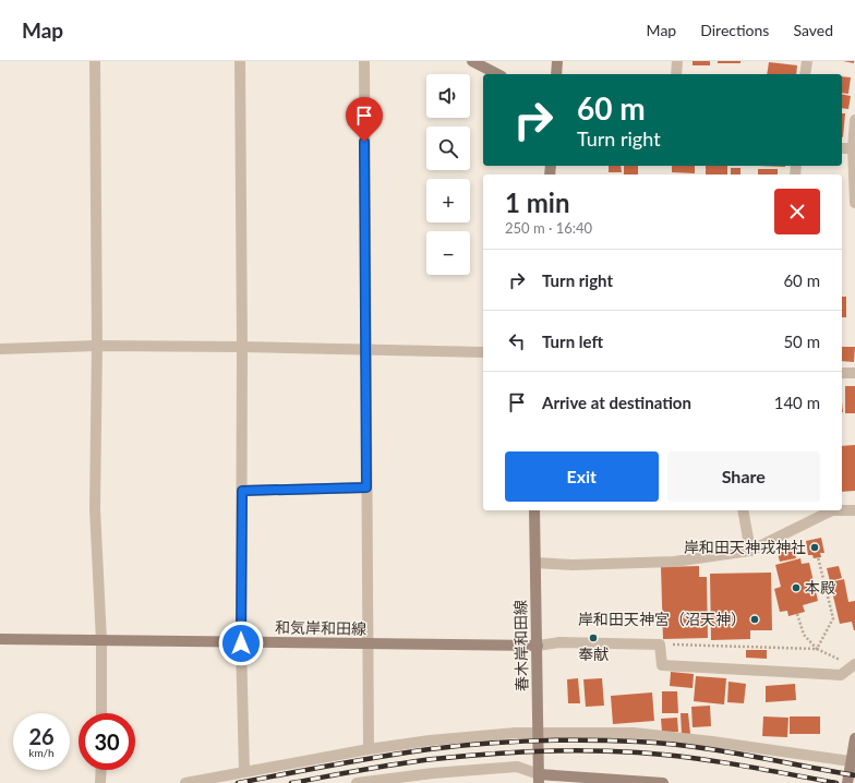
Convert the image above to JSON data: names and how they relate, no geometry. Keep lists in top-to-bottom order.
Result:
{
  "streets": {
    "main road": ["和気岸和田線", "春木岸和田線"]
  },
  "crossings": [
    ["和気岸和田線", "春木岸和田線"]
  ],
  "places": [
    "岸和田天神戎神社",
    "本殿",
    "岸和田天神宮（沼天神）",
    "奉献"
  ],
  "page": {
    "header": "Map",
    "nav": ["Map", "Directions", "Saved"],
    "map_buttons": ["+", "−"],
    "turn": ["60 m", "Turn right"],
    "heading": ["1 min", "250 m · 16:40"],
    "list": [
      {
        "name": "Turn right",
        "value": "60 m"
      },
      {
        "name": "Turn left",
        "value": "50 m"
      },
      {
        "name": "Arrive at destination",
        "value": "140 m"
      }
    ],
    "buttons": ["Exit", "Share"],
    "speed": "26 km/h",
    "limit": "30"
  }
}
